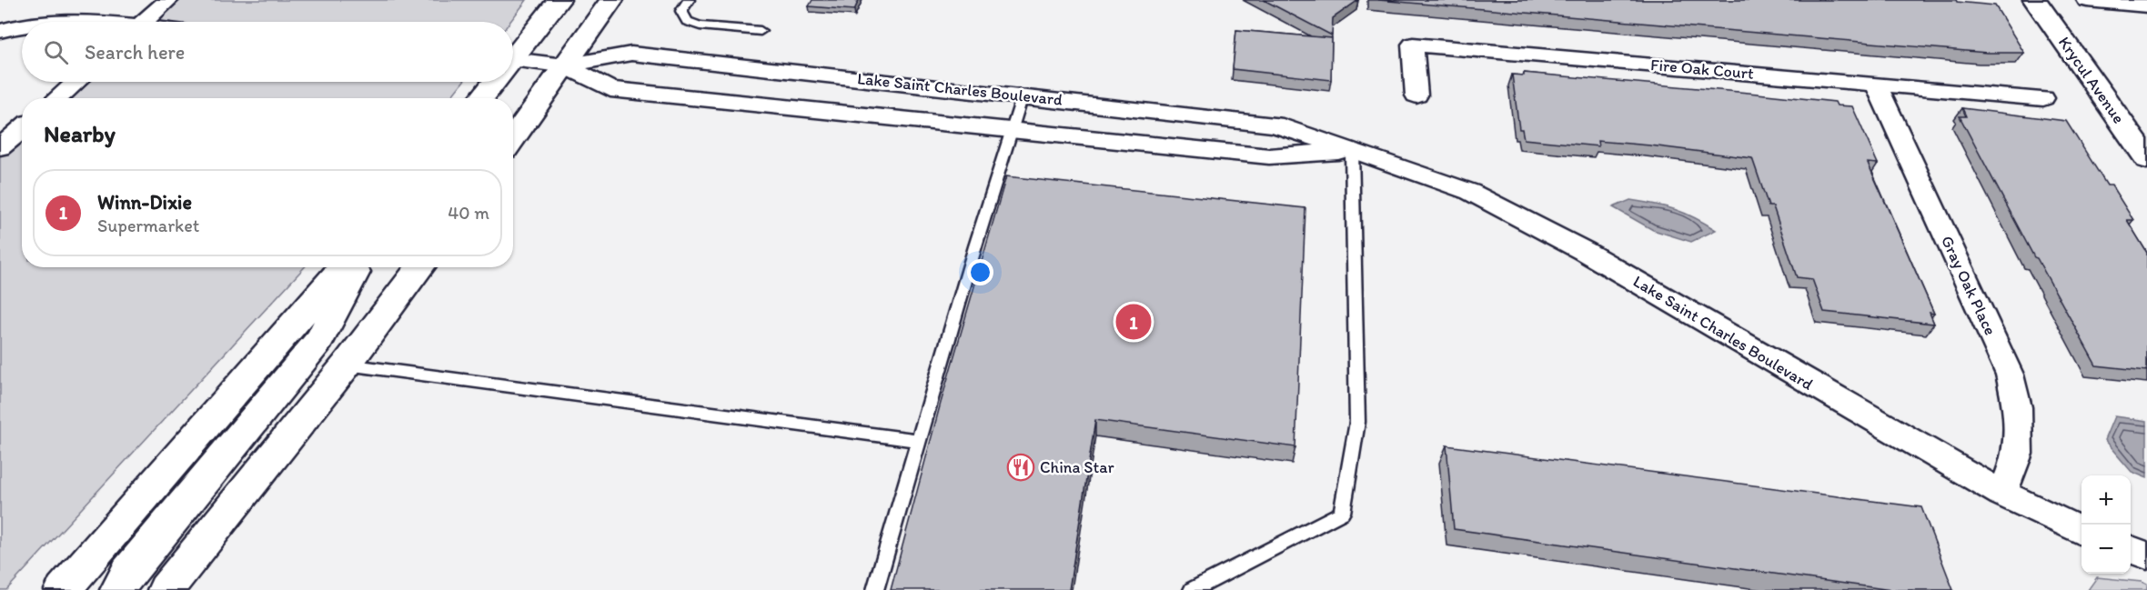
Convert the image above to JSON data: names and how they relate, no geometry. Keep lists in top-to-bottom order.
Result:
{
  "streets": {
    "main road": ["Krycul Avenue"],
    "street": ["Fire Oak Court", "Lake Saint Charles Boulevard", "Gray Oak Place"]
  },
  "crossings": [
    ["Fire Oak Court", "Gray Oak Place"],
    ["Lake Saint Charles Boulevard", "Gray Oak Place"]
  ],
  "places": {
    "restaurant": ["China Star"]
  },
  "page": {
    "search": "Search here",
    "heading": "Nearby",
    "list": [
      {
        "mark": "1",
        "name": "Winn-Dixie",
        "note": "Supermarket",
        "value": "40 m"
      }
    ],
    "pins": "1",
    "map_buttons": ["+", "−"]
  }
}
